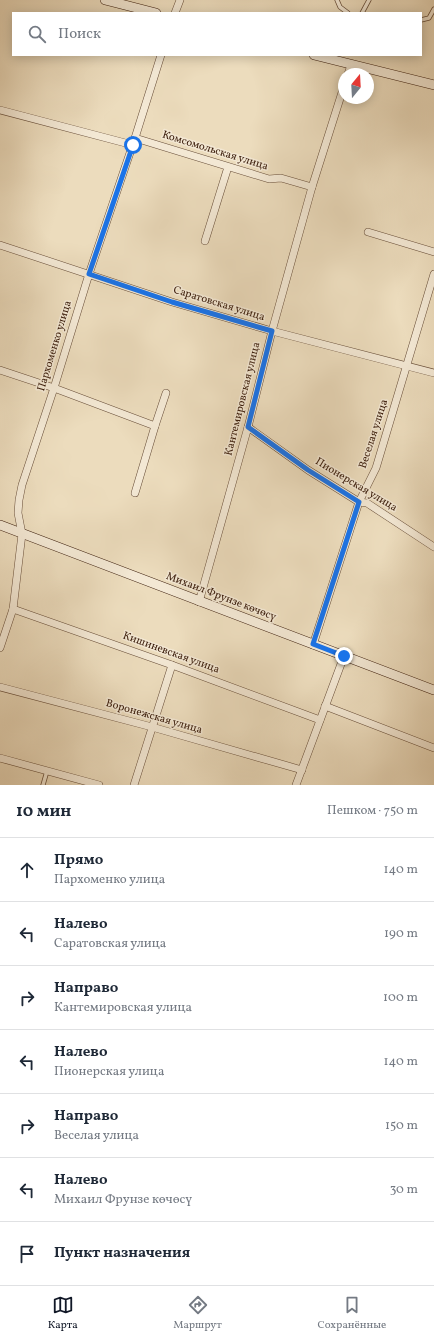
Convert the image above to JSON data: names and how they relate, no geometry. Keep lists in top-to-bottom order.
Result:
{
  "streets": {
    "main road": ["Михаил Фрунзе көчөсү"],
    "street": [
      "Комсомольская улица",
      "Саратовская улица",
      "Пархоменко улица",
      "Кантемировская улица",
      "Веселая улица",
      "Пионерская улица",
      "Кишиневская улица",
      "Воронежская улица"
    ]
  },
  "crossings": [
    ["Комсомольская улица", "Пархоменко улица"],
    ["Комсомольская улица", "Кантемировская улица"],
    ["Саратовская улица", "Пархоменко улица"],
    ["Саратовская улица", "Кантемировская улица"],
    ["Саратовская улица", "Веселая улица"],
    ["Пархоменко улица", "Михаил Фрунзе көчөсү"],
    ["Пархоменко улица", "Кишиневская улица"],
    ["Кантемировская улица", "Пионерская улица"],
    ["Кантемировская улица", "Михаил Фрунзе көчөсү"],
    ["Веселая улица", "Пионерская улица"],
    ["Веселая улица", "Михаил Фрунзе көчөсү"]
  ],
  "north": "top",
  "page": {
    "search": "Поиск",
    "heading": ["10 мин", "Пешком · 750 m"],
    "list": [
      ["Прямо", "Пархоменко улица", "140 m"],
      ["Налево", "Саратовская улица", "190 m"],
      ["Направо", "Кантемировская улица", "100 m"],
      ["Налево", "Пионерская улица", "140 m"],
      ["Направо", "Веселая улица", "150 m"],
      ["Налево", "Михаил Фрунзе көчөсү", "30 m"],
      "Пункт назначения"
    ],
    "nav": ["Карта", "Маршрут", "Сохранённые"]
  }
}
